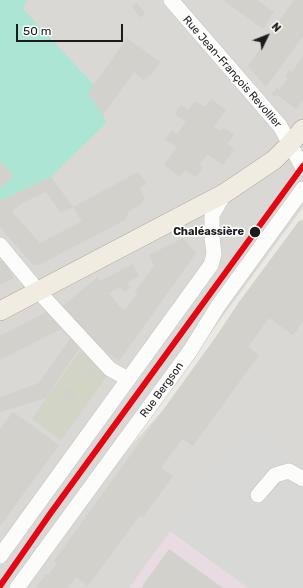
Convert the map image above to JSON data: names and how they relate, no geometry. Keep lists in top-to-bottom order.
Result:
{
  "streets": {
    "street": ["Rue Jean-François Revollier", "Rue Bergson"]
  },
  "places": ["Chaléassière"],
  "scale_bar": "50 m",
  "north": "top right"
}
